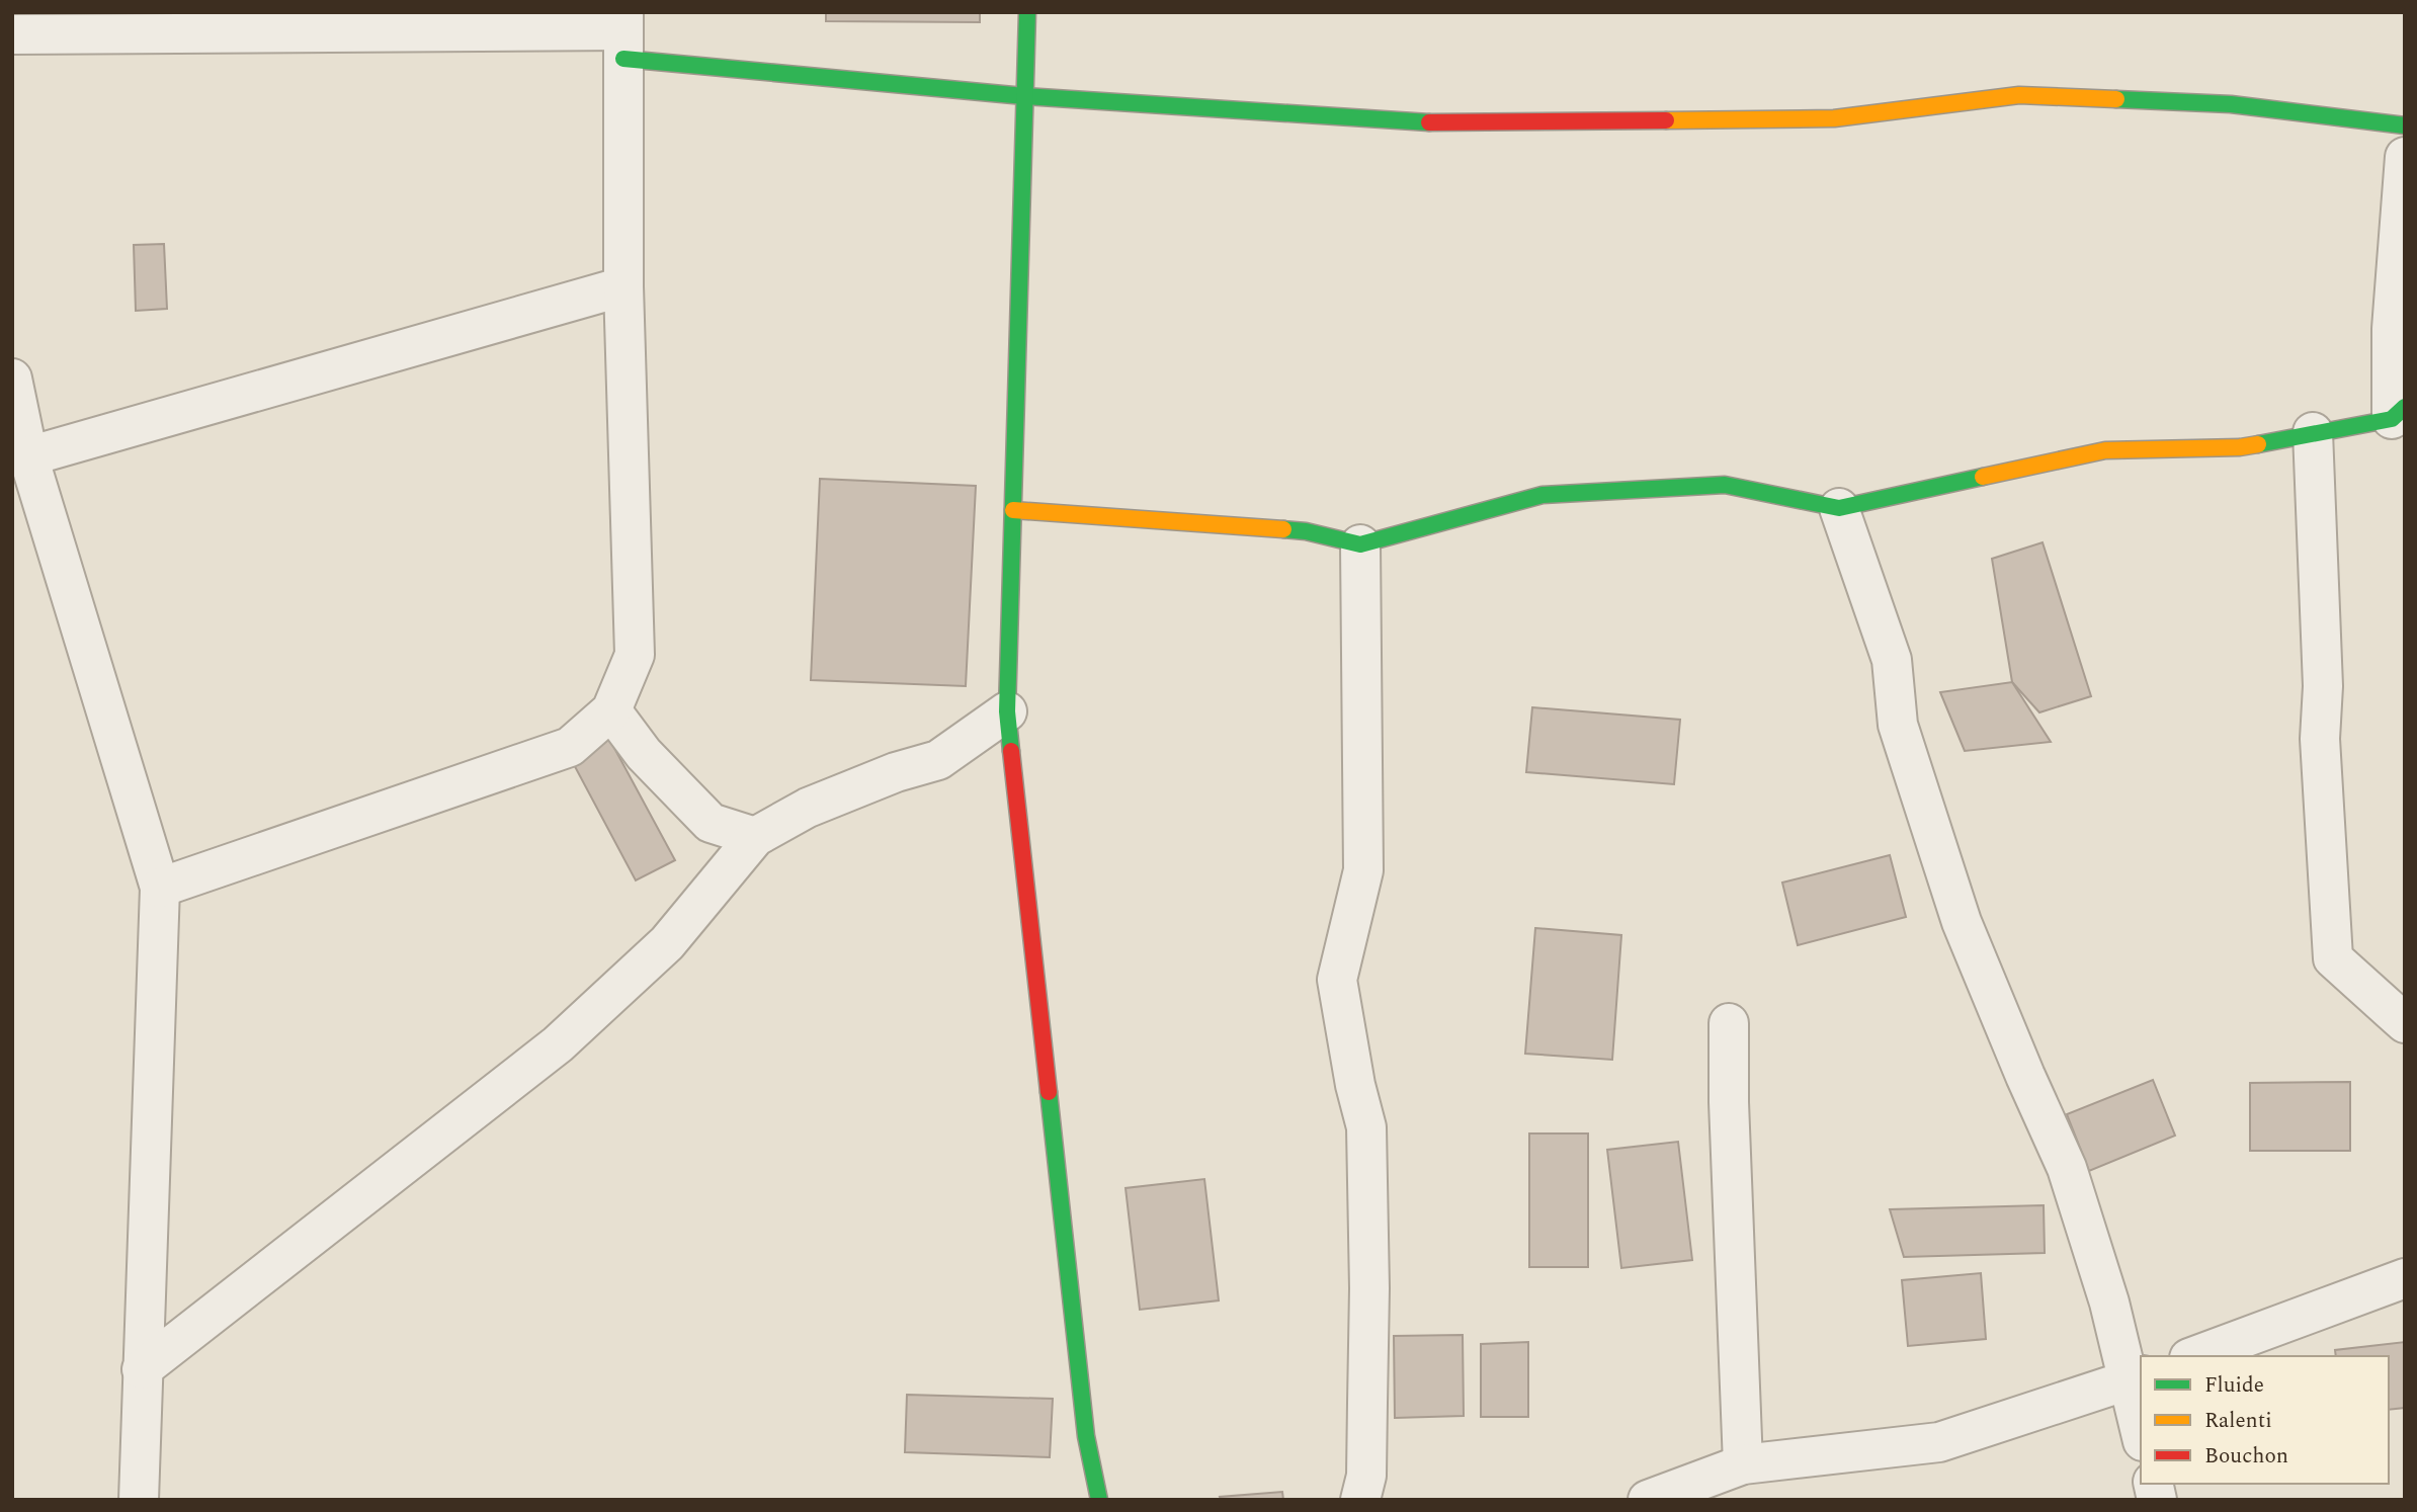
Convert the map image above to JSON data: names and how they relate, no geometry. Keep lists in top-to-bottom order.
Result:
{
  "legend": ["Fluide", "Ralenti", "Bouchon"]
}
